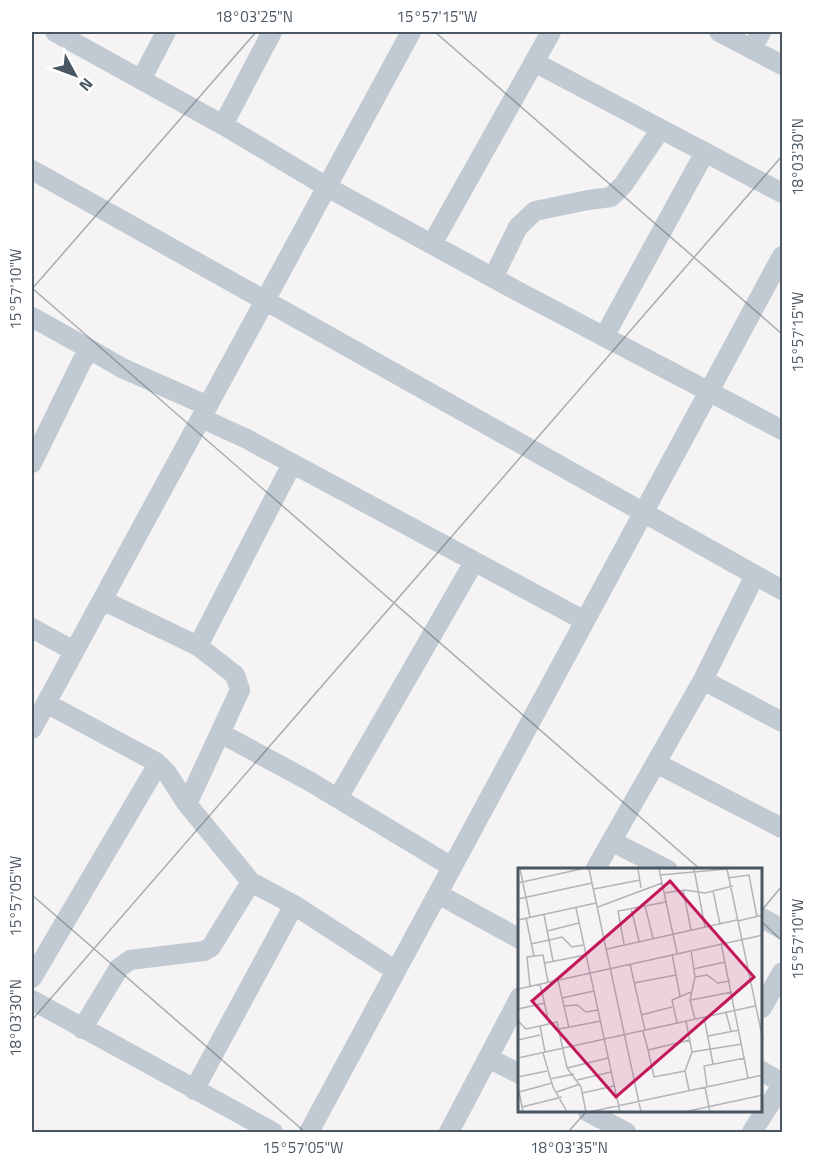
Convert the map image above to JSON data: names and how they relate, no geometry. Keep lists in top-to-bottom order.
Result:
{
  "north": "bottom right",
  "coordinates": [
    "18°03'25\"N",
    "15°57'15\"W",
    "18°03'30\"N",
    "15°57'10\"W",
    "15°57'05\"W",
    "18°03'35\"N"
  ]
}
